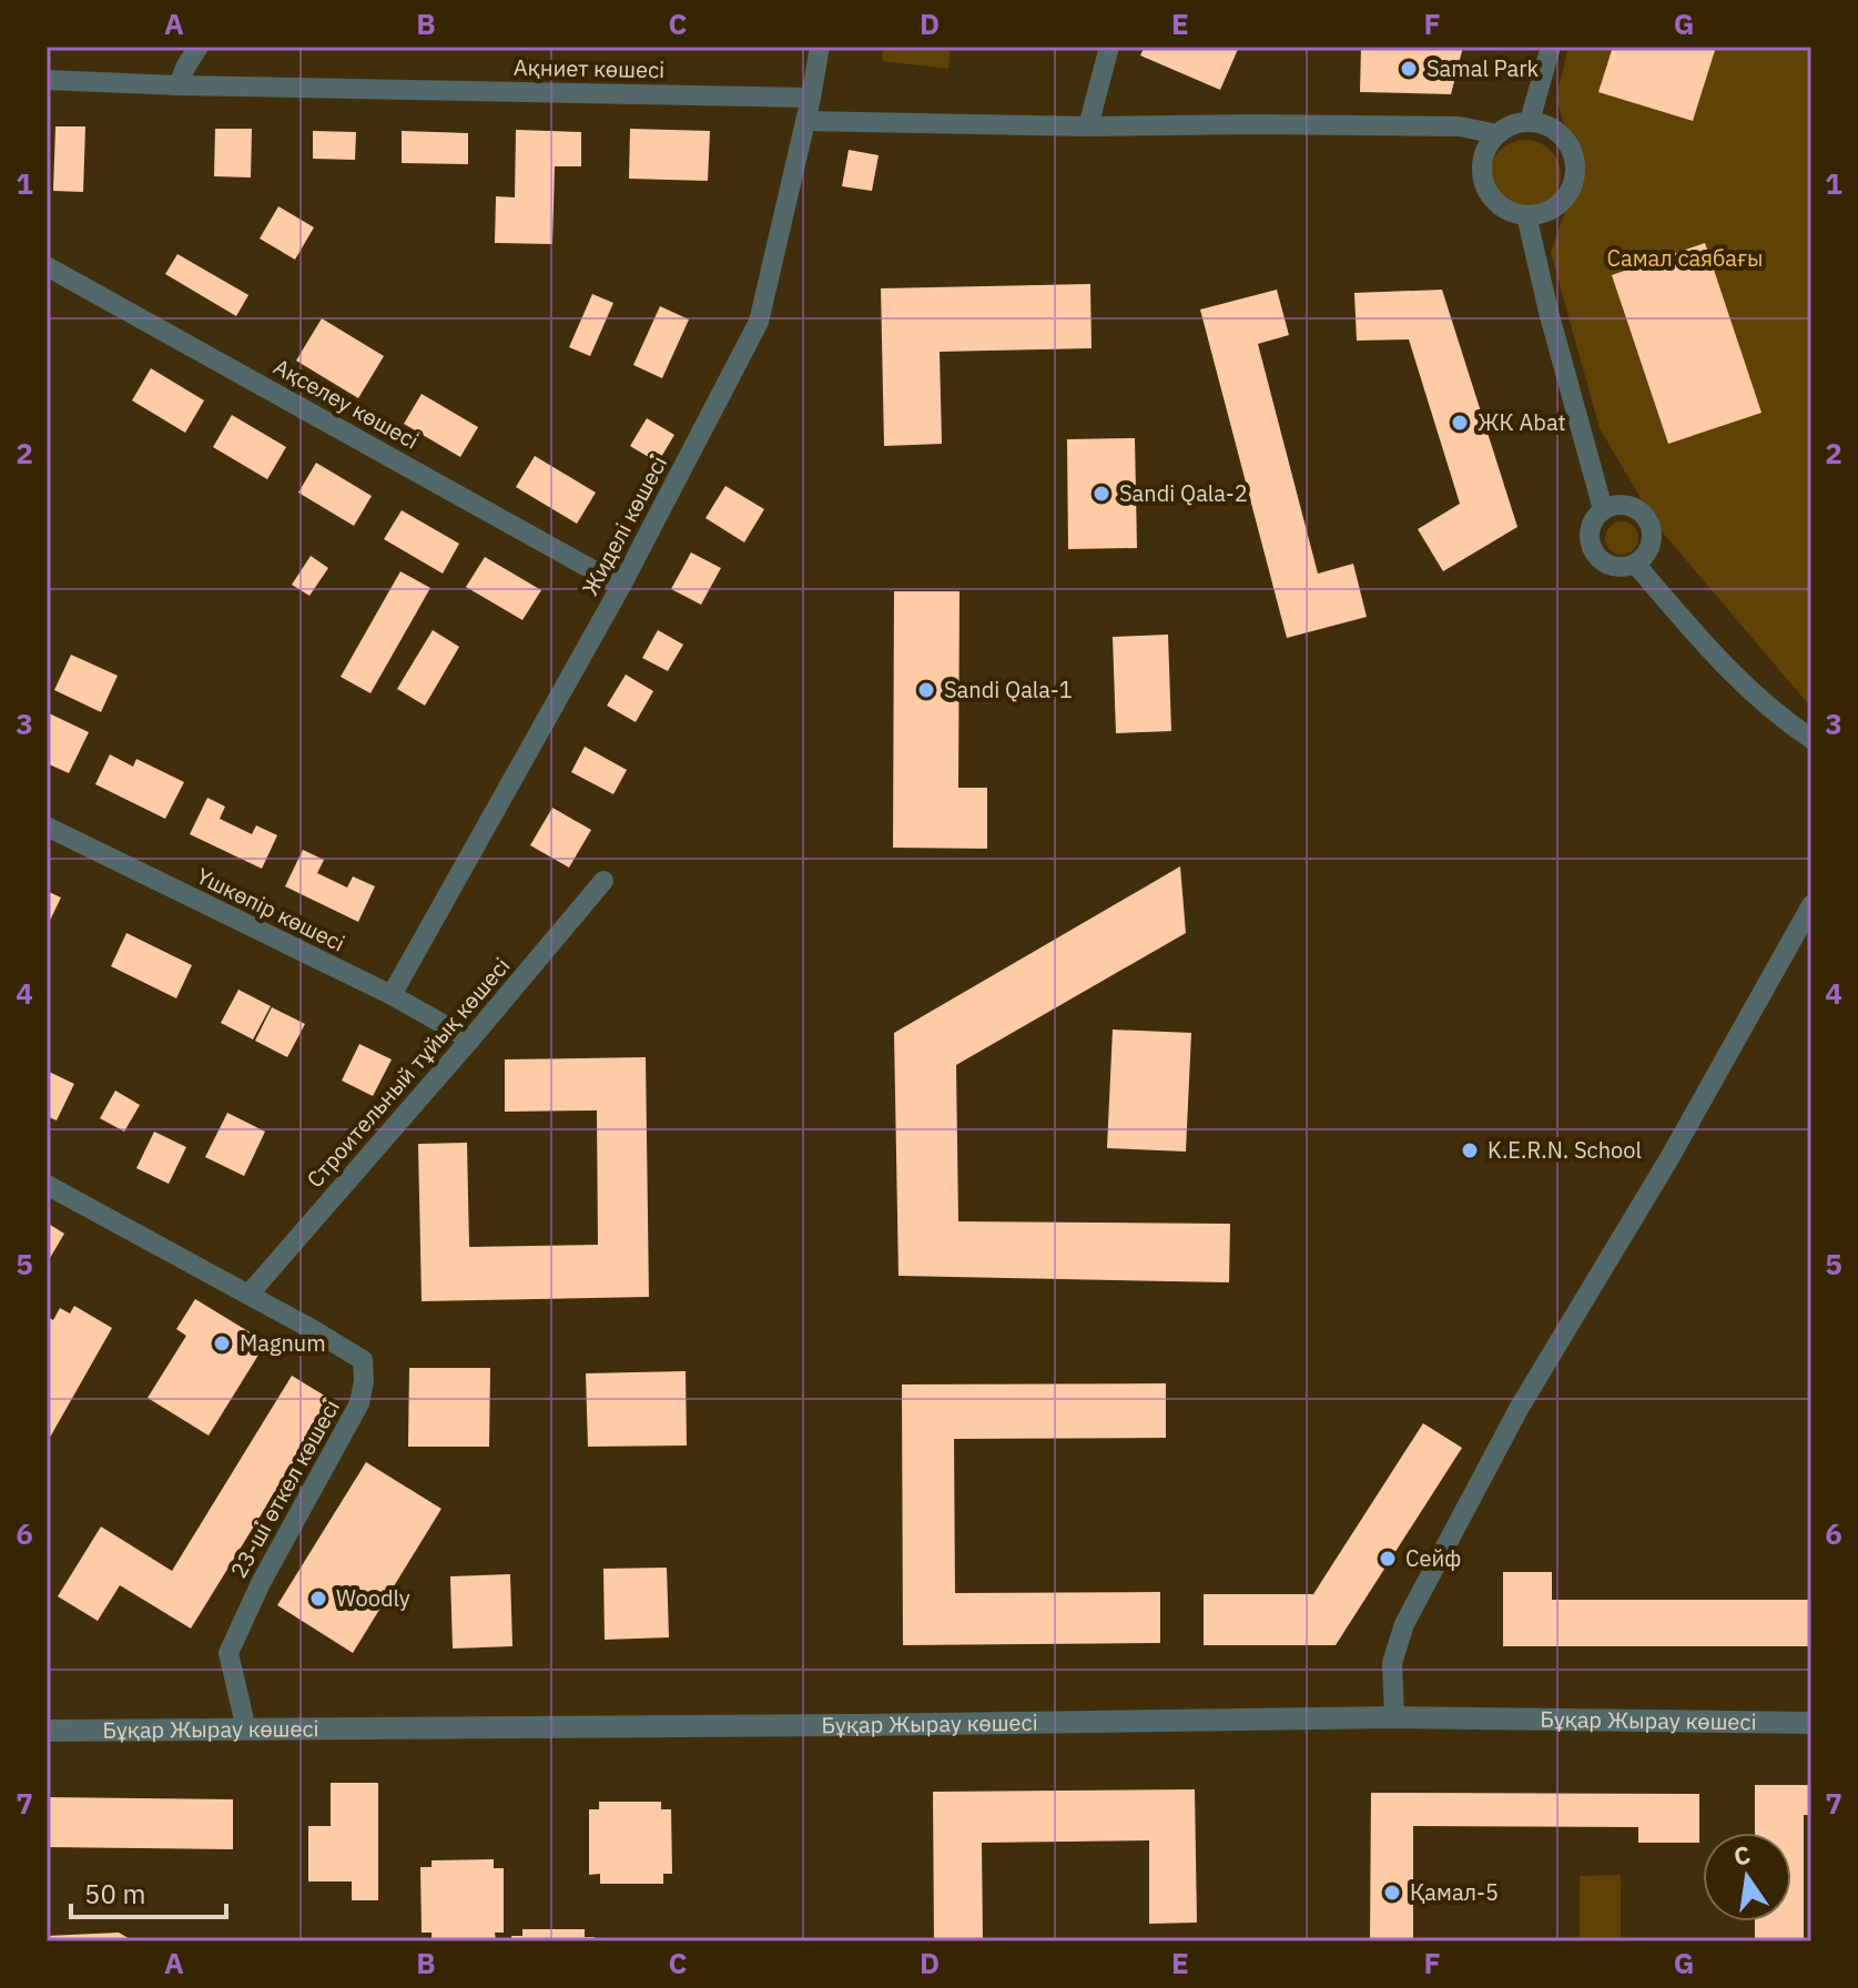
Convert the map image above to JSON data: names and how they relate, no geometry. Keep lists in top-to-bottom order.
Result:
{
  "streets": {
    "street": [
      "Ақниет көшесі",
      "Ақселеу көшесі",
      "Жиделі көшесі",
      "Үшкөпір көшесі",
      "Строительный тұйық көшесі",
      "23-ші өткел көшесі",
      "Бұқар Жырау көшесі"
    ]
  },
  "crossings": [
    ["Ақниет көшесі", "Жиделі көшесі"],
    ["Ақселеу көшесі", "Жиделі көшесі"],
    ["Жиделі көшесі", "Үшкөпір көшесі"],
    ["Үшкөпір көшесі", "Строительный тұйық көшесі"],
    ["Строительный тұйық көшесі", "23-ші өткел көшесі"],
    ["23-ші өткел көшесі", "Бұқар Жырау көшесі"]
  ],
  "parks": ["Самал саябағы"],
  "places": [
    "Samal Park",
    "ЖК Abat",
    "Sandi Qala-2",
    "Sandi Qala-1",
    "K.E.R.N. School",
    "Magnum",
    "Сейф",
    "Woodly",
    "Қамал-5"
  ],
  "scale_bar": "50 m",
  "north": "top",
  "grid": {
    "columns": [
      "A",
      "B",
      "C",
      "D",
      "E",
      "F",
      "G"
    ],
    "rows": [
      "1",
      "2",
      "3",
      "4",
      "5",
      "6",
      "7"
    ]
  }
}
